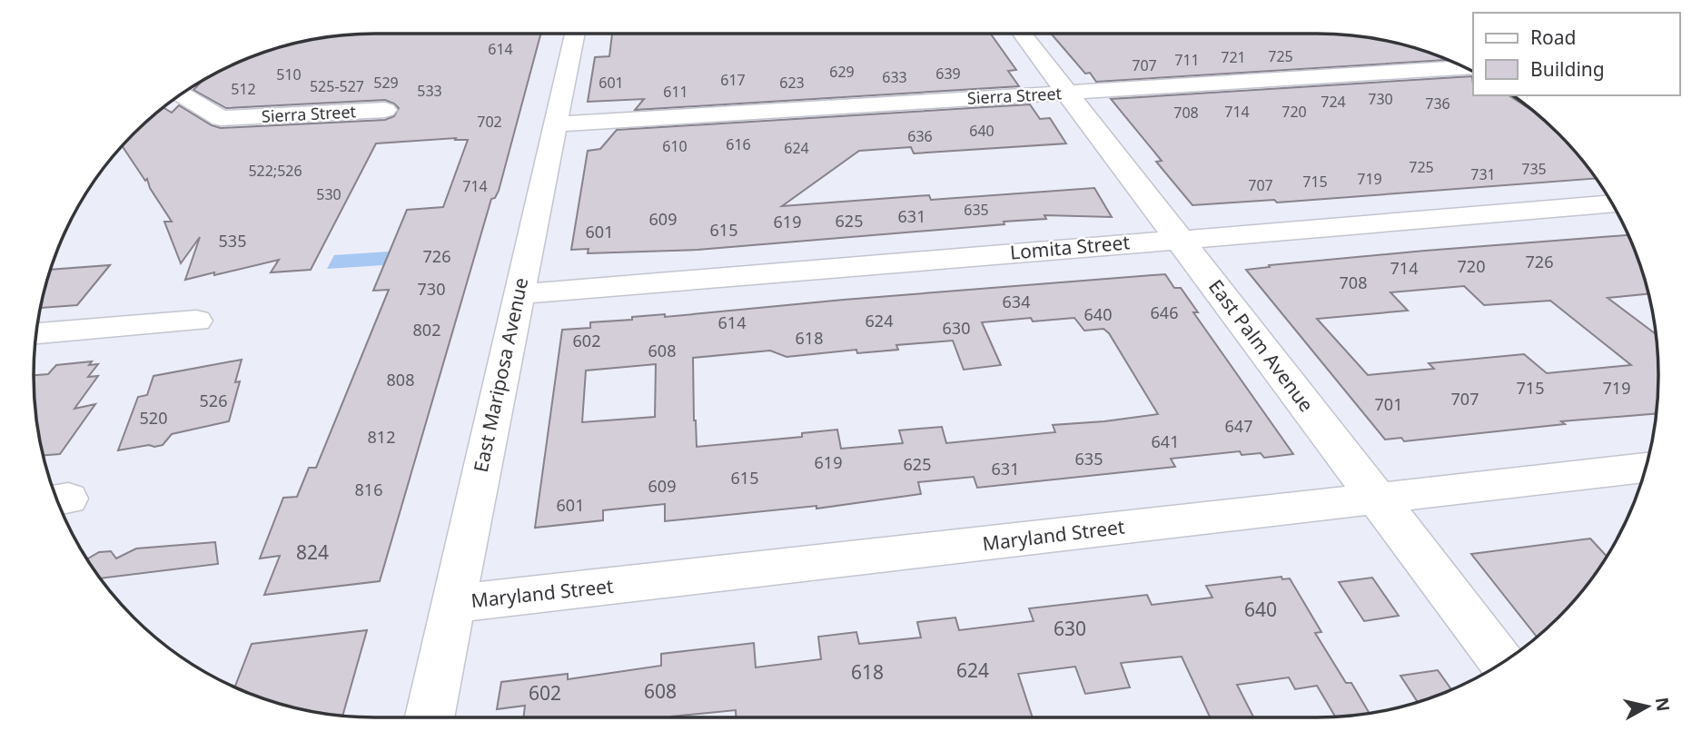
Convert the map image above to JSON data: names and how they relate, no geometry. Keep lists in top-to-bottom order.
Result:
{
  "streets": {
    "street": [
      "Sierra Street",
      "Lomita Street",
      "East Palm Avenue",
      "East Mariposa Avenue",
      "Maryland Street"
    ]
  },
  "crossings": [
    ["Sierra Street", "East Palm Avenue"],
    ["Sierra Street", "East Mariposa Avenue"],
    ["Lomita Street", "East Palm Avenue"],
    ["Lomita Street", "East Mariposa Avenue"],
    ["East Palm Avenue", "Maryland Street"],
    ["East Mariposa Avenue", "Maryland Street"]
  ],
  "house_numbers": [
    "614",
    "725",
    "721",
    "711",
    "707",
    "629",
    "639",
    "510",
    "633",
    "617",
    "529",
    "601",
    "623",
    "525-527",
    "512",
    "533",
    "611",
    "730",
    "724",
    "736",
    "714",
    "720",
    "708",
    "702",
    "640",
    "636",
    "616",
    "610",
    "624",
    "725",
    "735",
    "522;526",
    "731",
    "719",
    "715",
    "707",
    "714",
    "530",
    "635",
    "631",
    "609",
    "625",
    "619",
    "615",
    "601",
    "535",
    "726",
    "726",
    "720",
    "714",
    "708",
    "730",
    "634",
    "646",
    "640",
    "624",
    "614",
    "630",
    "802",
    "618",
    "602",
    "608",
    "808",
    "715",
    "719",
    "707",
    "526",
    "701",
    "520",
    "647",
    "812",
    "641",
    "635",
    "619",
    "625",
    "631",
    "615",
    "609",
    "816",
    "601",
    "824",
    "640",
    "630",
    "624",
    "618",
    "608",
    "602"
  ],
  "legend": ["Road", "Building"],
  "north": "right"
}
